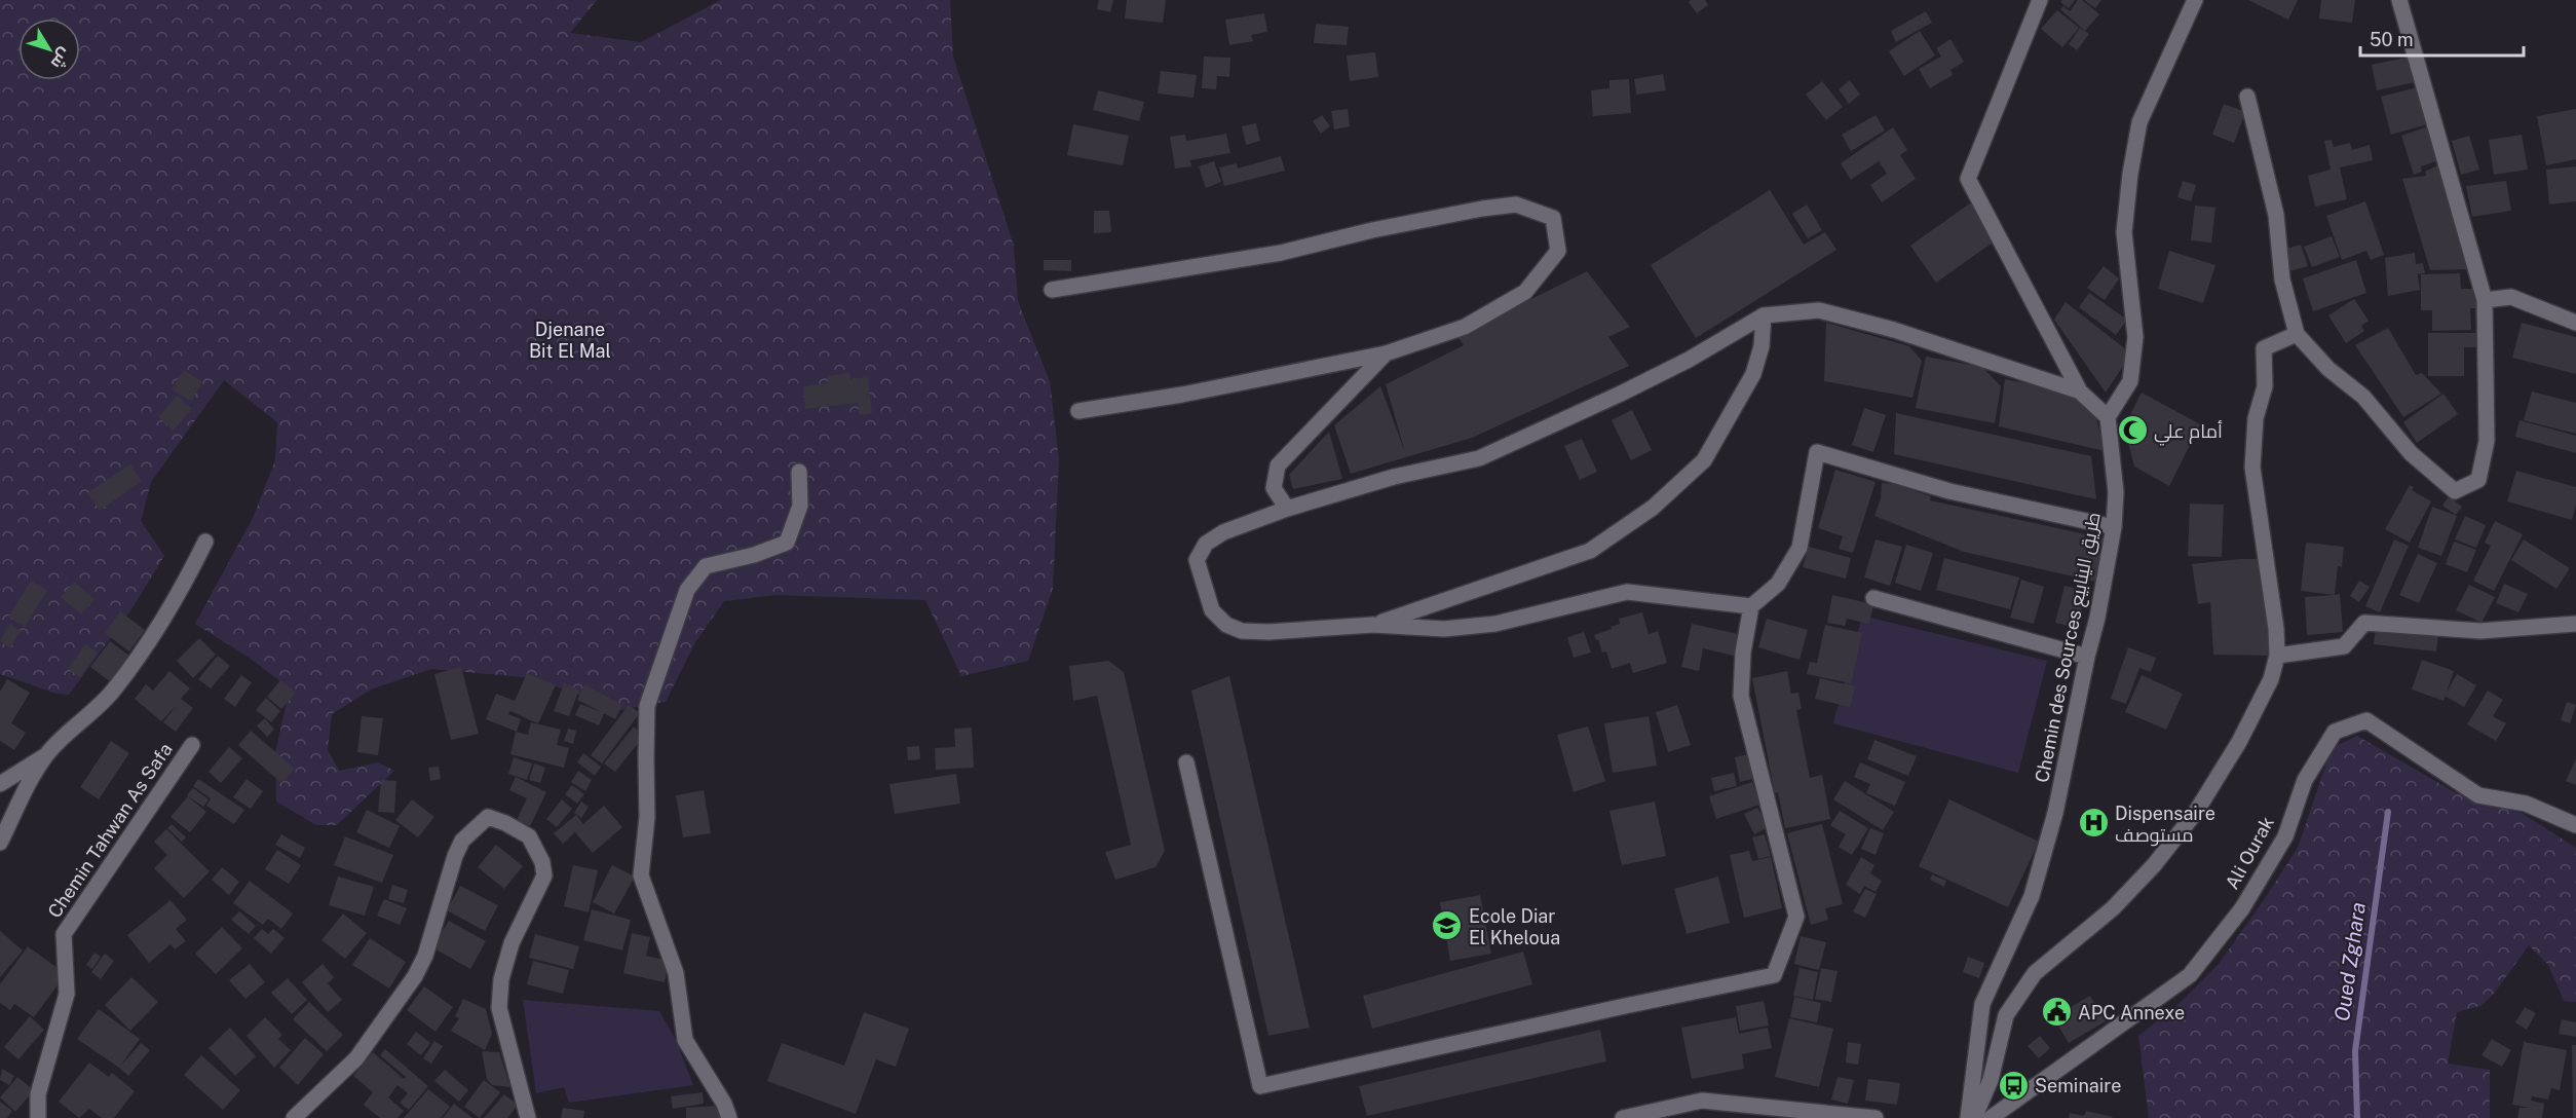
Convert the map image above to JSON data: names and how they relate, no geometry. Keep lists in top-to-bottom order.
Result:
{
  "streets": {
    "street": ["Chemin des Sources طريق الينابيع", "Chemin Tahwan As Safa", "Ali Ourak"]
  },
  "water": ["Oued Zghara"],
  "parks": ["Djenane Bit El Mal"],
  "places": {
    "mosque": ["أمام علي"],
    "hospital": ["Dispensaire مستوصف"],
    "school or university": ["Ecole Diar El Kheloua"],
    "public building": ["APC Annexe"],
    "bus stop": ["Seminaire"]
  },
  "scale_bar": "50 m",
  "north": "bottom right"
}
